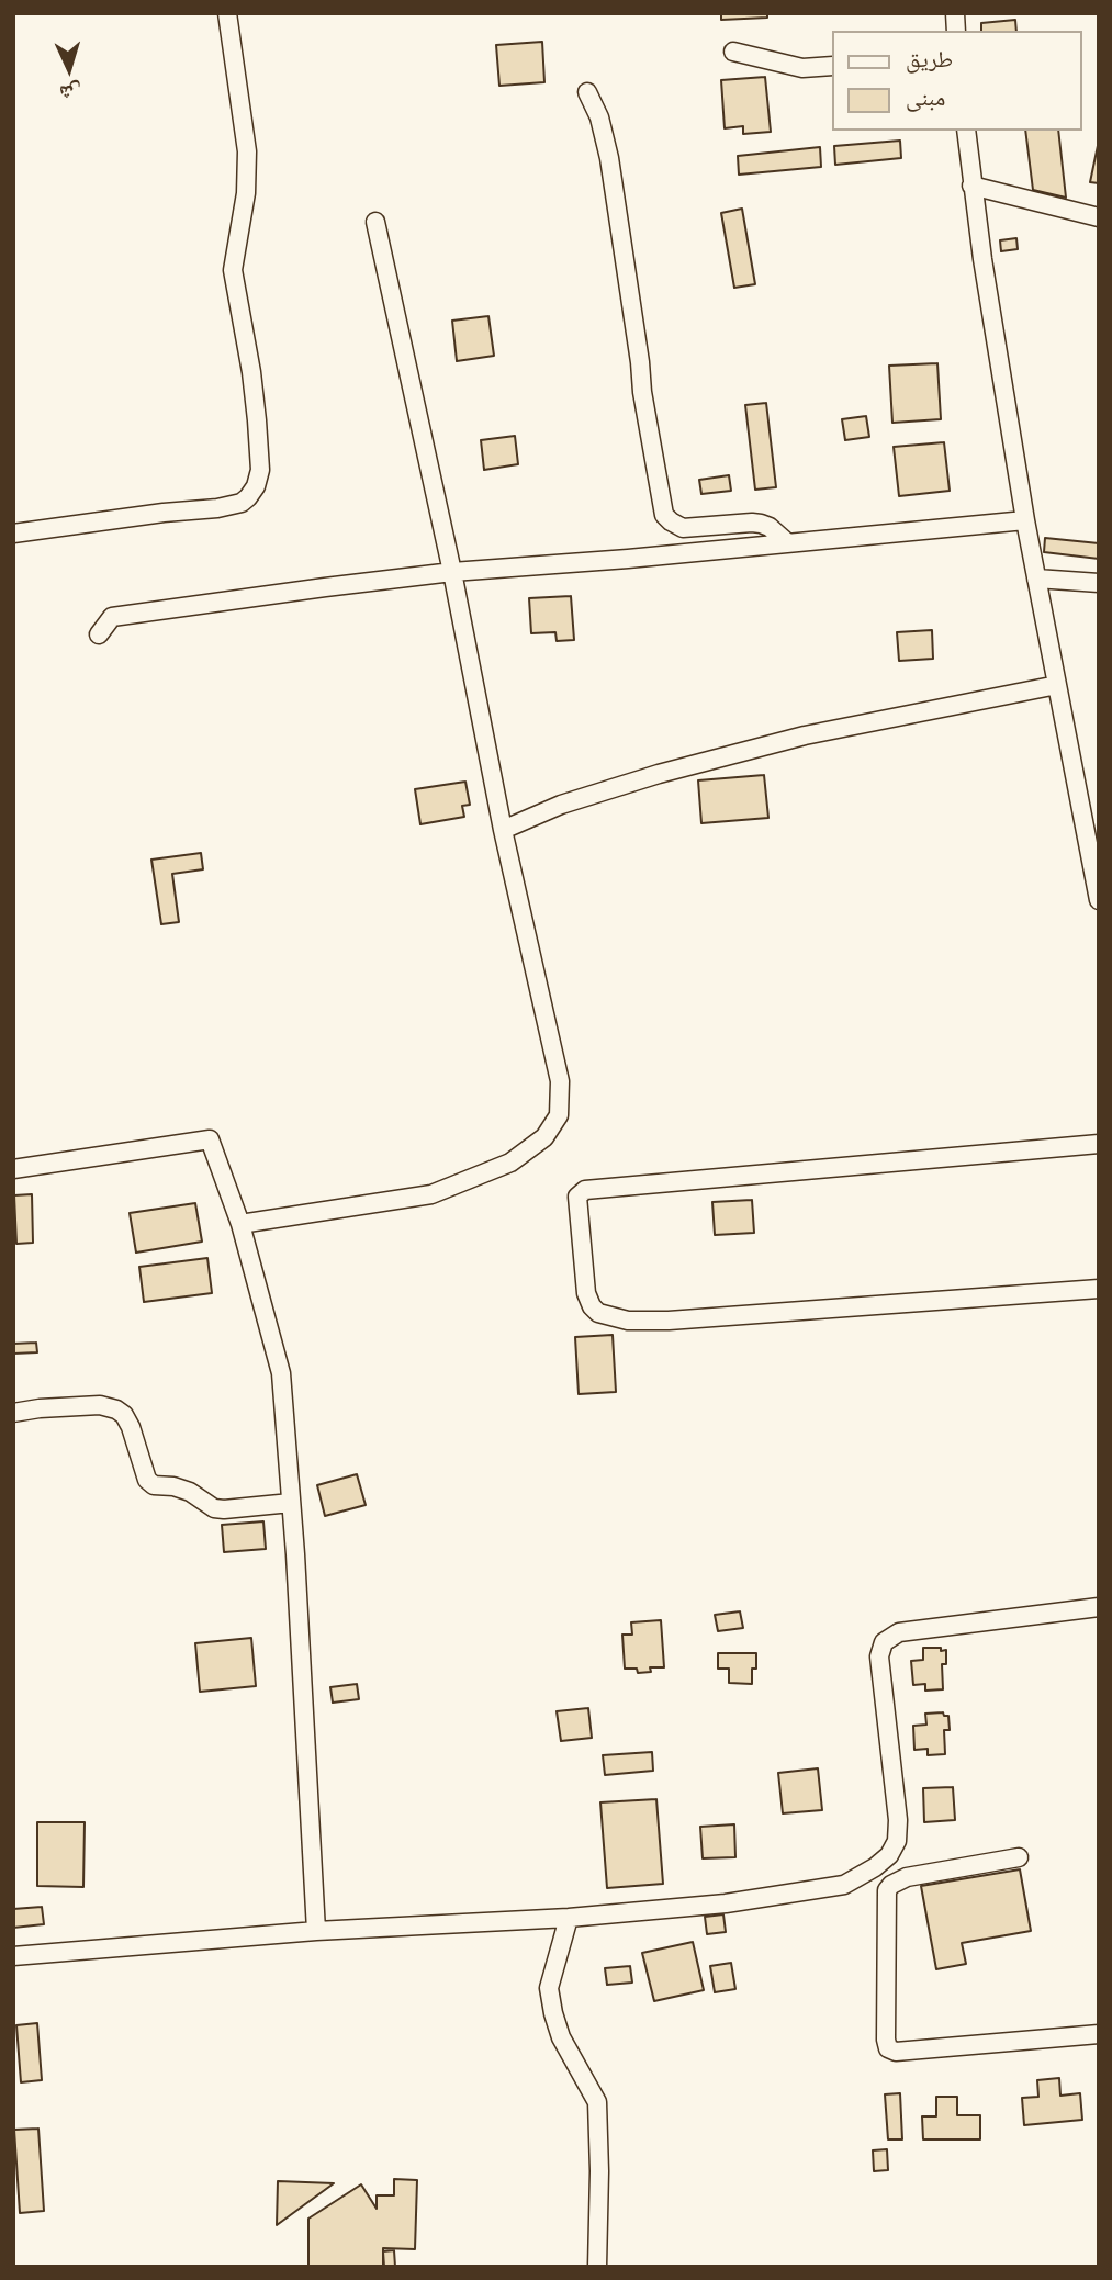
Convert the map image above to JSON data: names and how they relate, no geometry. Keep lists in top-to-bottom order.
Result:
{
  "legend": ["طريق", "مبنى"],
  "north": "bottom"
}
